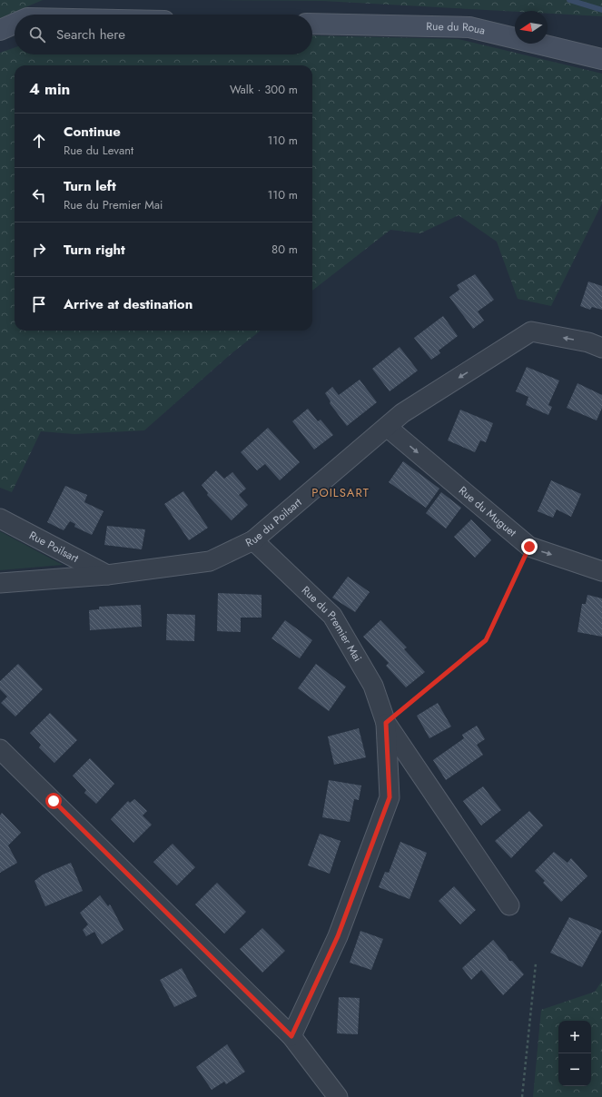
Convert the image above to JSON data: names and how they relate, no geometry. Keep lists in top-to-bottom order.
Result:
{
  "streets": {
    "street": [
      "Rue du Roua",
      "Rue du Muguet",
      "Rue du Poilsart",
      "Rue Poilsart",
      "Rue du Premier Mai"
    ]
  },
  "crossings": [
    ["Rue du Muguet", "Rue du Poilsart"],
    ["Rue du Poilsart", "Rue Poilsart"],
    ["Rue du Poilsart", "Rue du Premier Mai"]
  ],
  "one_way": ["Rue du Muguet"],
  "districts": ["POILSART"],
  "north": "left",
  "page": {
    "search": "Search here",
    "heading": ["4 min", "Walk · 300 m"],
    "list": [
      ["Continue", "Rue du Levant", "110 m"],
      ["Turn left", "Rue du Premier Mai", "110 m"],
      ["Turn right", "80 m"],
      "Arrive at destination"
    ],
    "map_buttons": ["+", "−"]
  }
}
